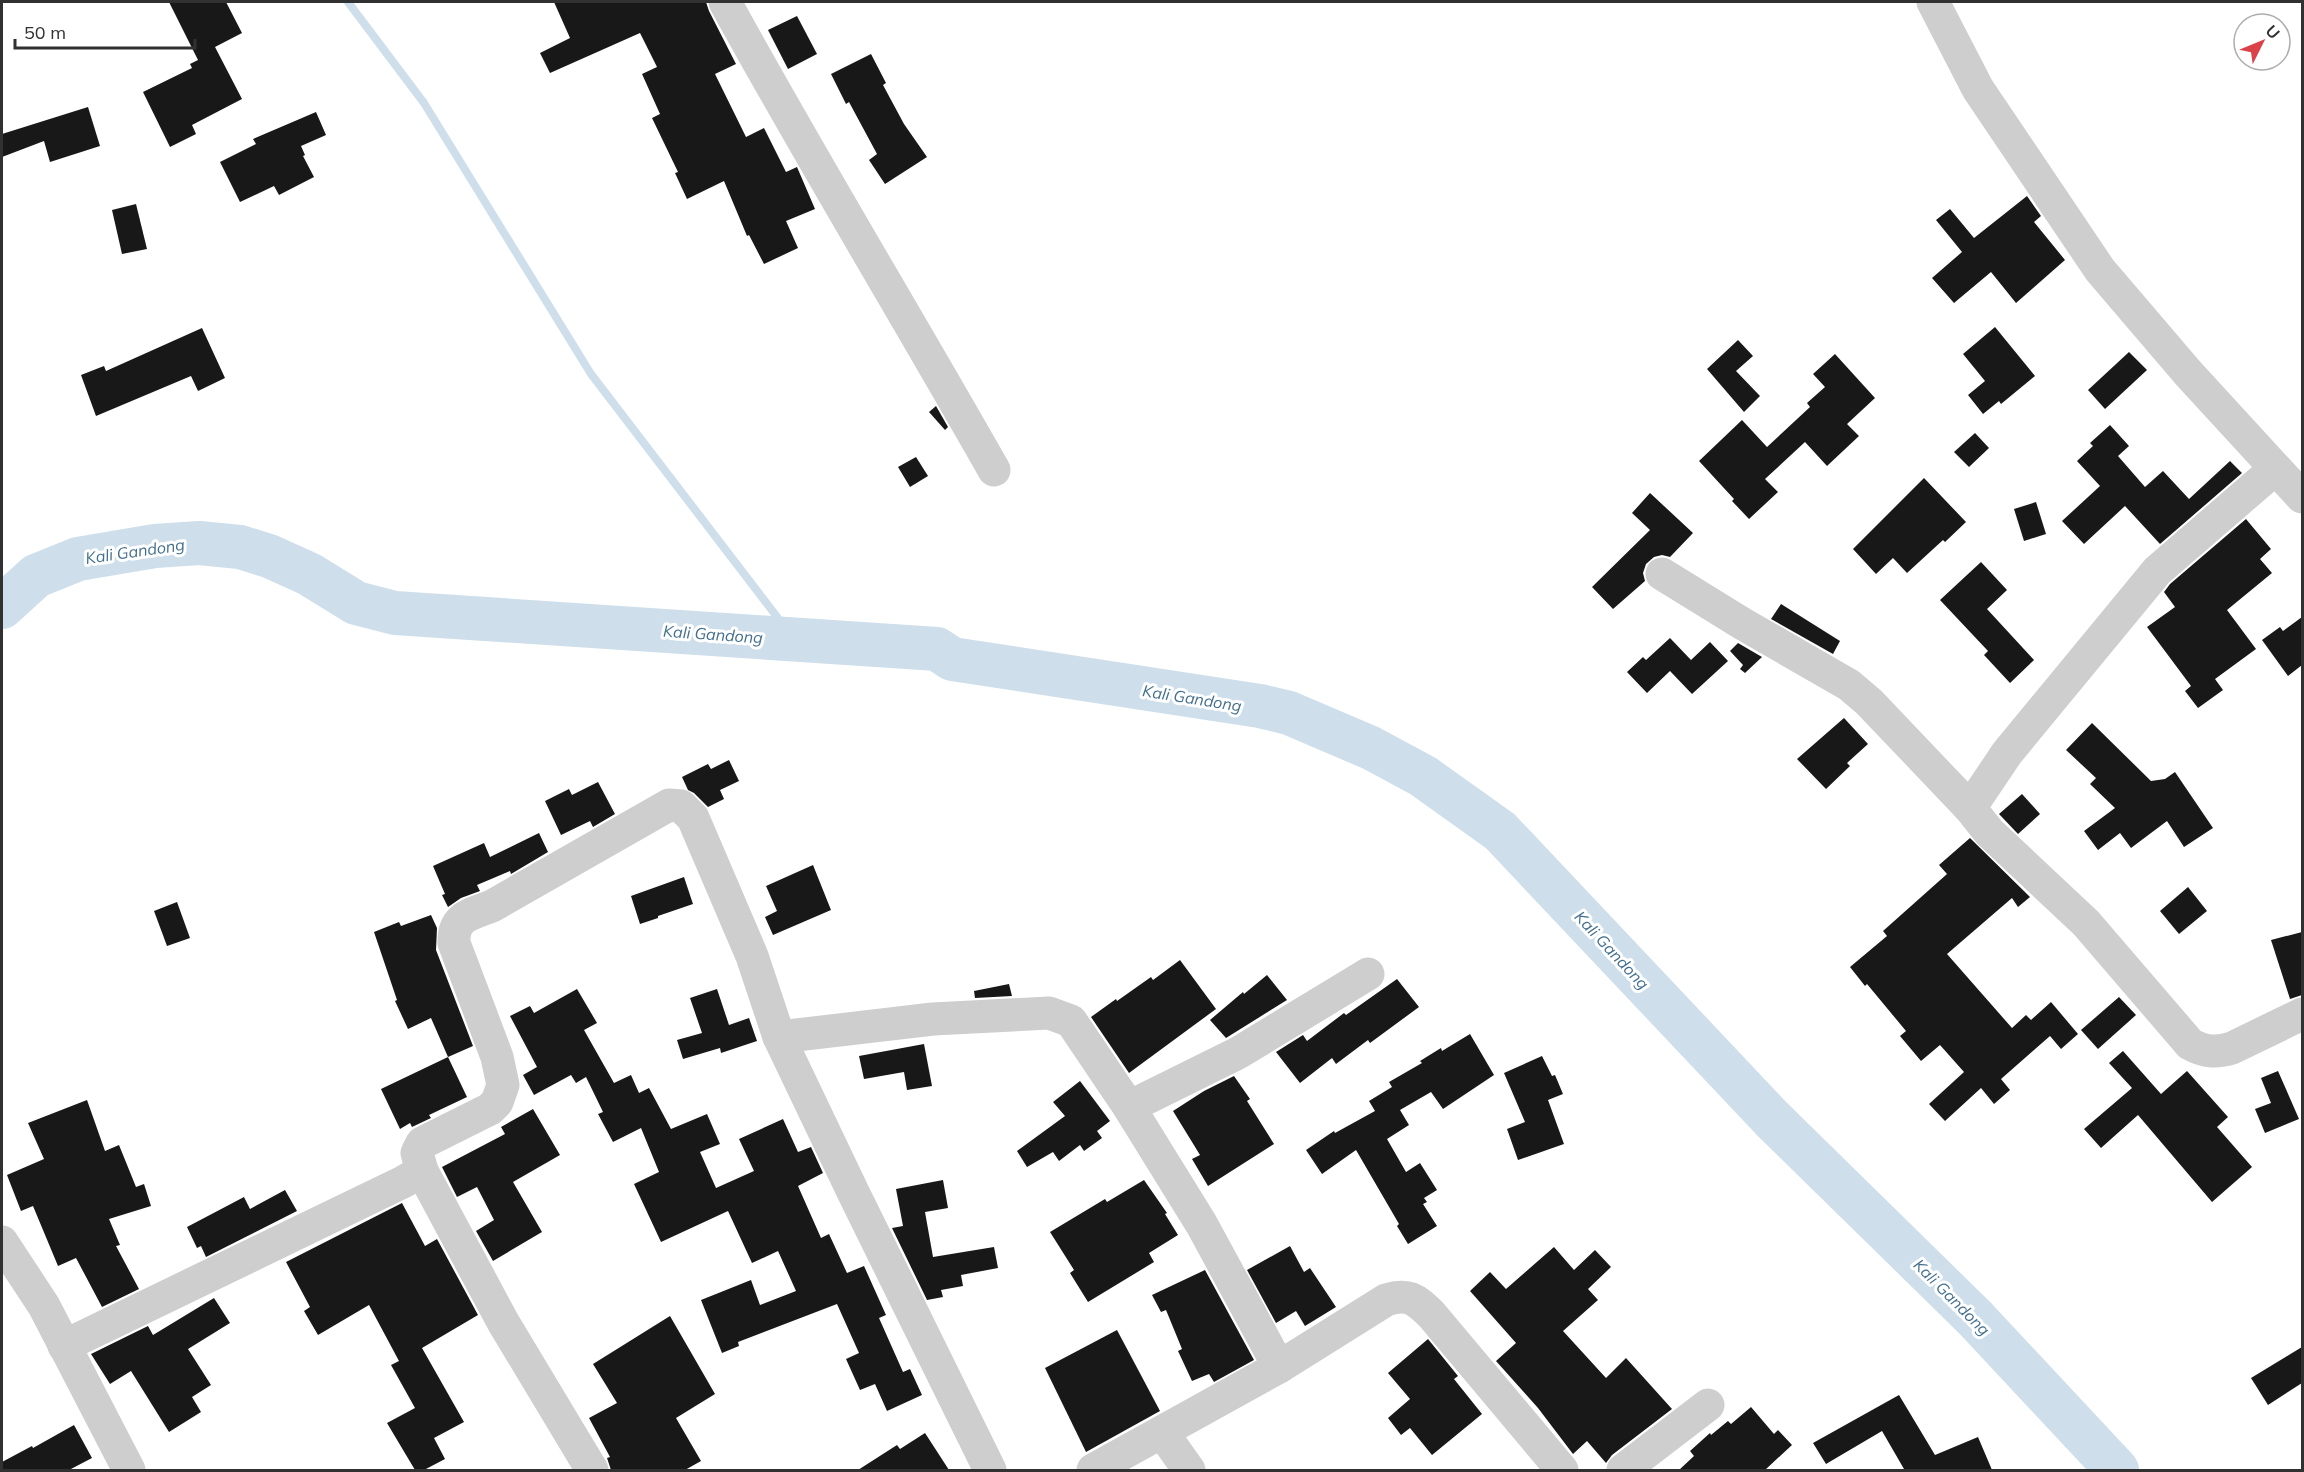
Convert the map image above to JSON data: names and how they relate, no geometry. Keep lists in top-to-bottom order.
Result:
{
  "water": ["Kali Gandong"],
  "scale_bar": "50 m",
  "north": "top right"
}
